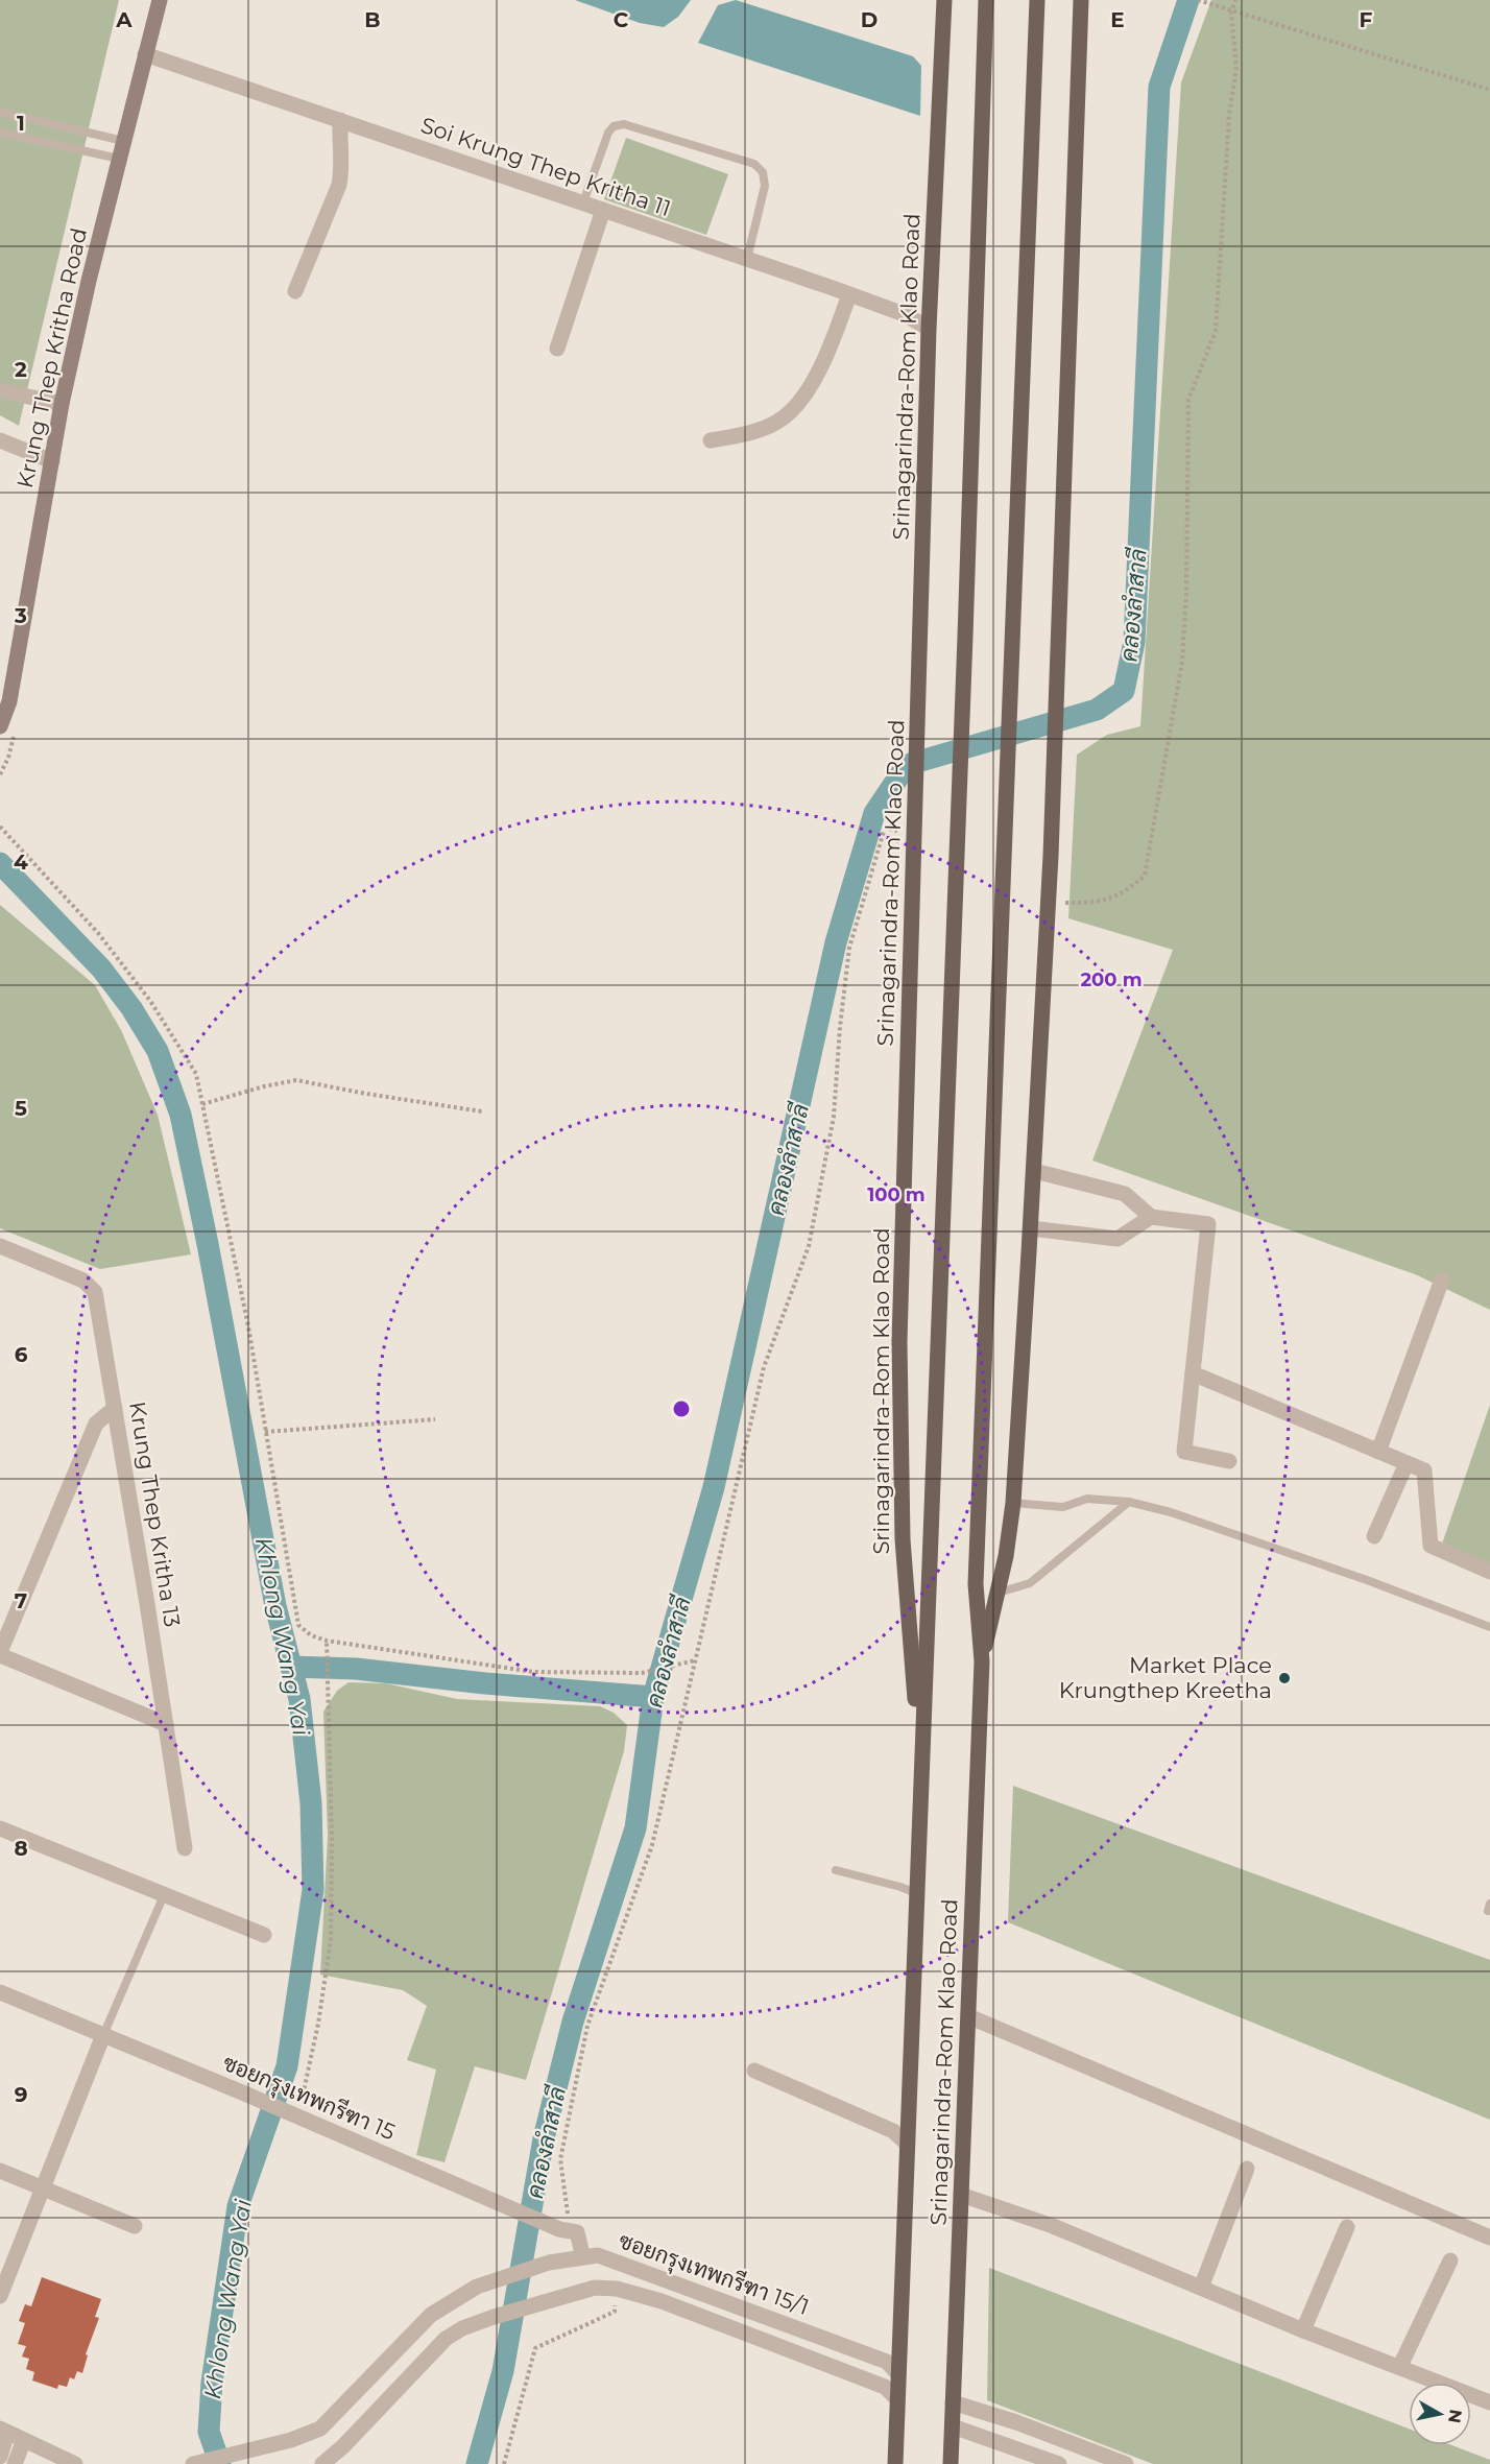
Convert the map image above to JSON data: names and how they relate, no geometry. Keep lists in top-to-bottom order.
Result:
{
  "streets": {
    "main road": ["Krung Thep Kritha Road", "Srinagarindra-Rom Klao Road"],
    "street": [
      "Soi Krung Thep Kritha 11",
      "Krung Thep Kritha 13",
      "ซอยกรุงเทพกรีฑา 15",
      "ซอยกรุงเทพกรีฑา 15/1"
    ]
  },
  "crossings": [
    ["Soi Krung Thep Kritha 11", "Krung Thep Kritha Road"],
    ["Soi Krung Thep Kritha 11", "Srinagarindra-Rom Klao Road"],
    ["Srinagarindra-Rom Klao Road", "ซอยกรุงเทพกรีฑา 15/1"]
  ],
  "water": ["คลองลำสาลี", "Khlong Wang Yai"],
  "places": ["Market Place Krungthep Kreetha"],
  "north": "right",
  "grid": {
    "columns": [
      "A",
      "B",
      "C",
      "D",
      "E",
      "F"
    ],
    "rows": [
      "1",
      "2",
      "3",
      "4",
      "5",
      "6",
      "7",
      "8",
      "9"
    ]
  },
  "rings": ["200 m", "100 m"]
}
